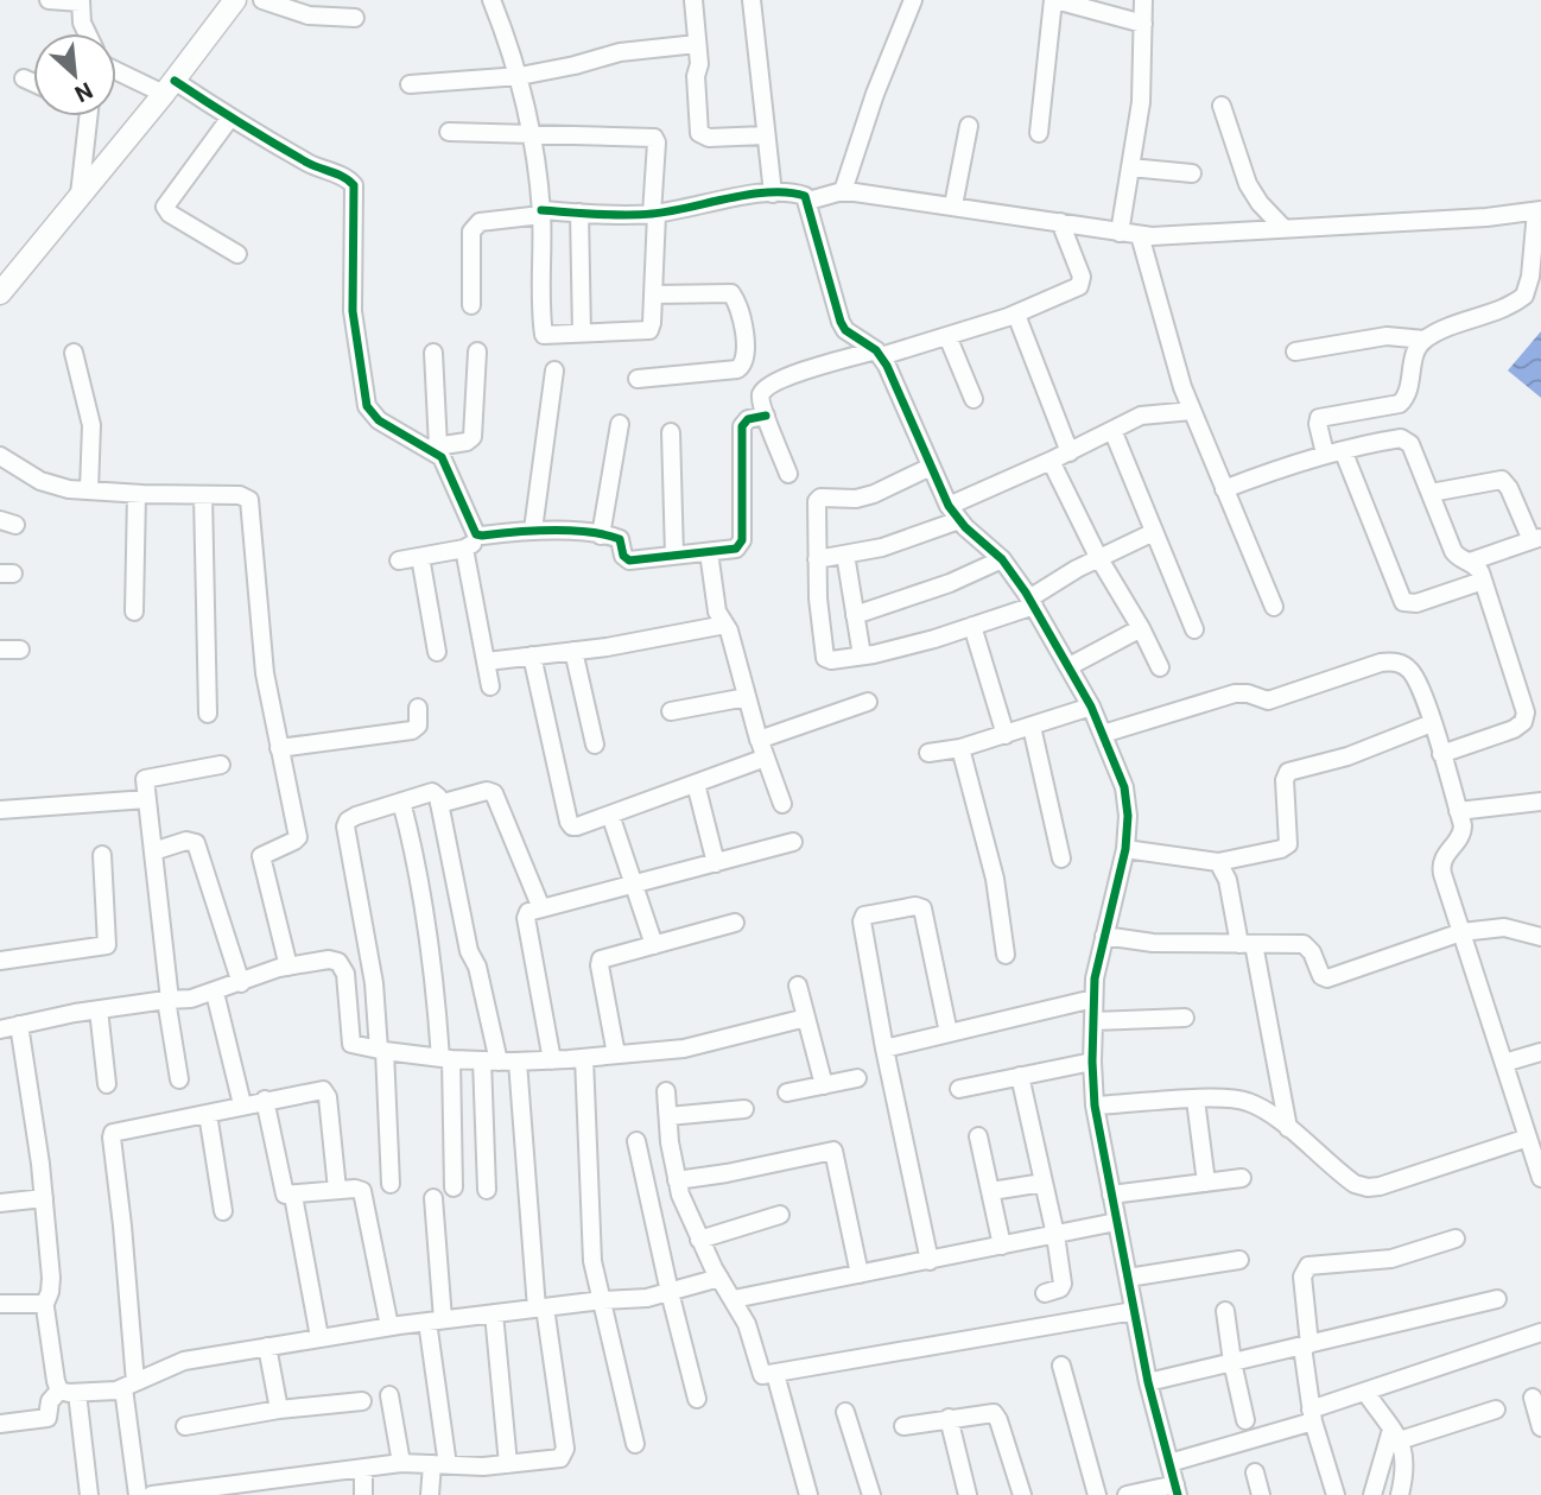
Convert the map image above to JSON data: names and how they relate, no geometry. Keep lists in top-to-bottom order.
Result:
{
  "north": "bottom right"
}
